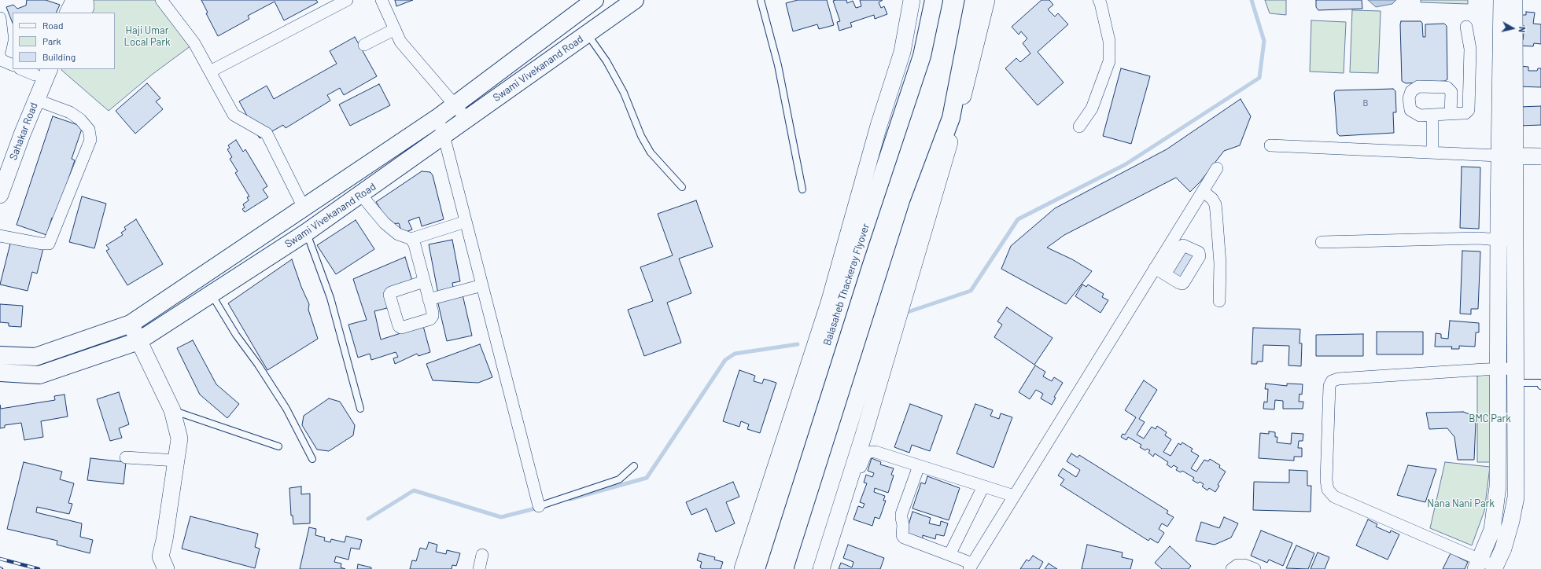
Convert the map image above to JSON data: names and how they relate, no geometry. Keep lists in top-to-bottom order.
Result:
{
  "streets": {
    "main road": ["Swami Vivekanand Road", "Balasaheb Thackeray Flyover"],
    "street": ["Sahakar Road"]
  },
  "parks": ["Haji Umar Local Park", "BMC Park", "Nana Nani Park"],
  "house_numbers": ["B"],
  "legend": ["Road", "Park", "Building"],
  "north": "right"
}
